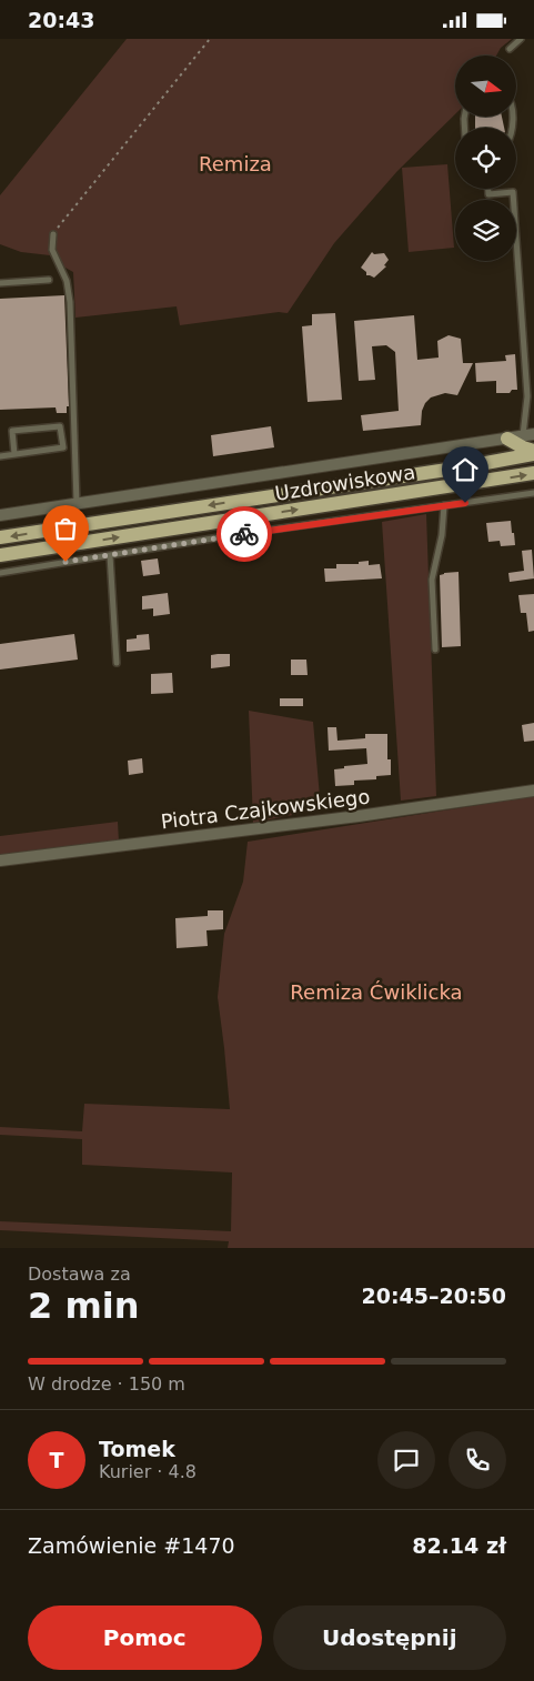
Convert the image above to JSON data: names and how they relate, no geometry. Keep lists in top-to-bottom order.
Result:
{
  "streets": {
    "main road": ["Uzdrowiskowa"],
    "street": ["Piotra Czajkowskiego"]
  },
  "parks": ["Remiza", "Remiza Ćwiklicka"],
  "north": "right",
  "page": {
    "status": "20:43",
    "heading": ["2 min", "Dostawa za", "20:45–20:50"],
    "panel": [
      "Tomek",
      "Kurier · 4.8",
      "Zamówienie #1470",
      "82.14 zł"
    ],
    "bar": "W drodze · 150 m",
    "round": "T",
    "buttons": ["Pomoc", "Udostępnij"]
  }
}
